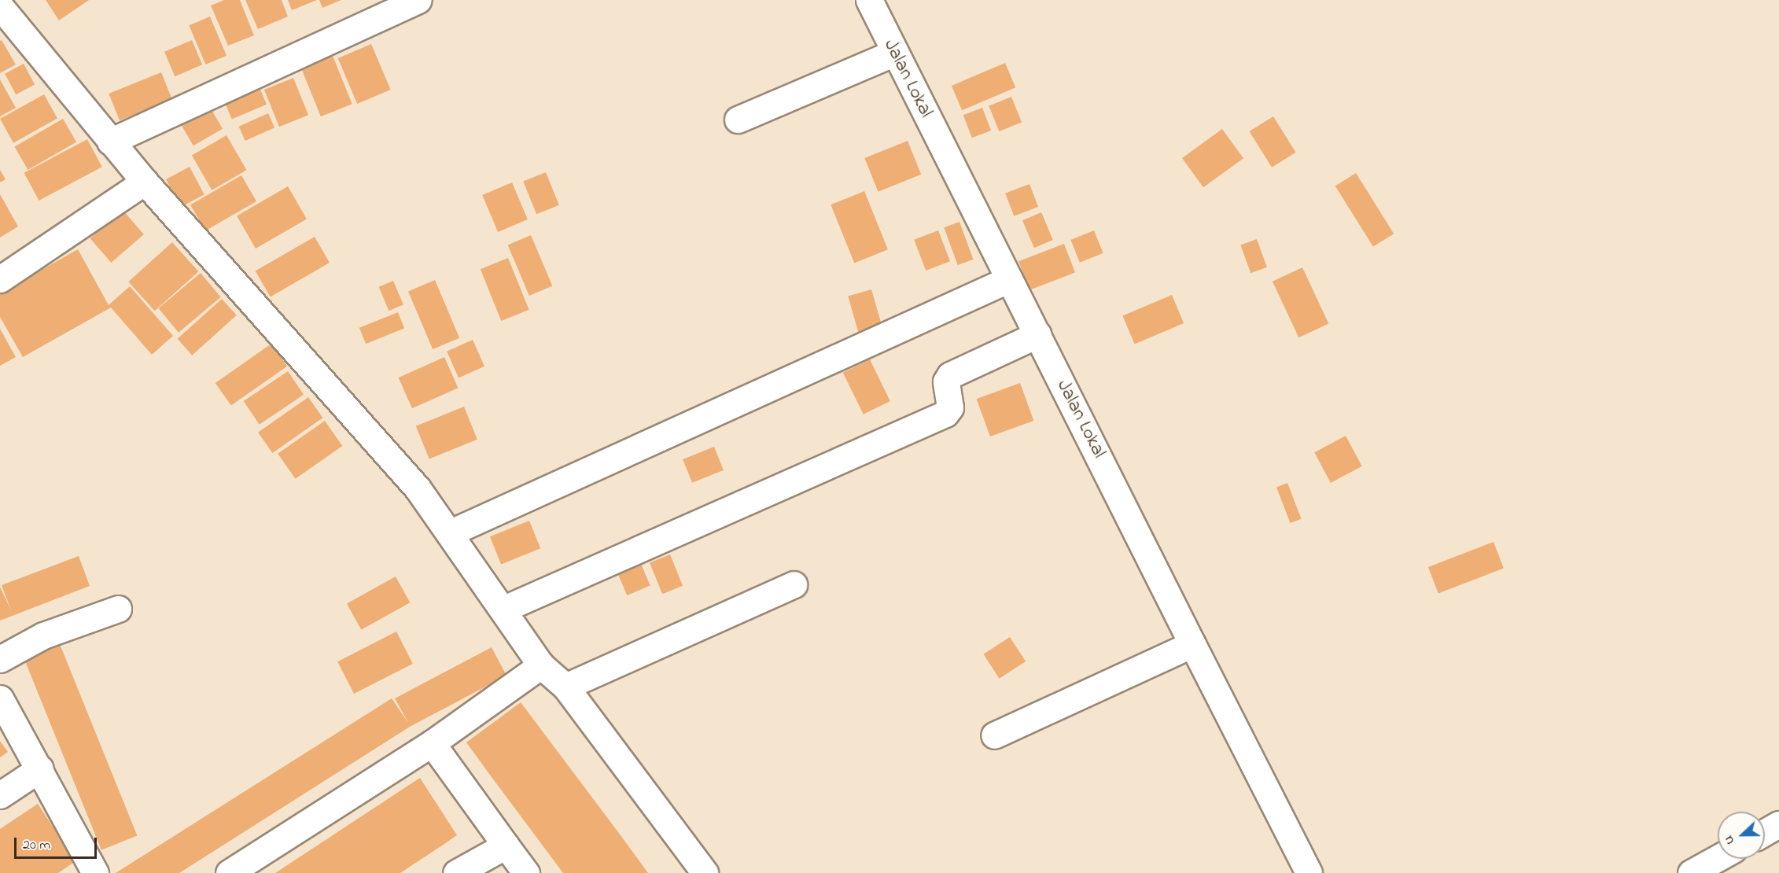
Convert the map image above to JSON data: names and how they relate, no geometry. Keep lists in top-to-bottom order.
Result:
{
  "streets": {
    "street": ["Jalan Lokal"]
  },
  "scale_bar": "20 m",
  "north": "left"
}
